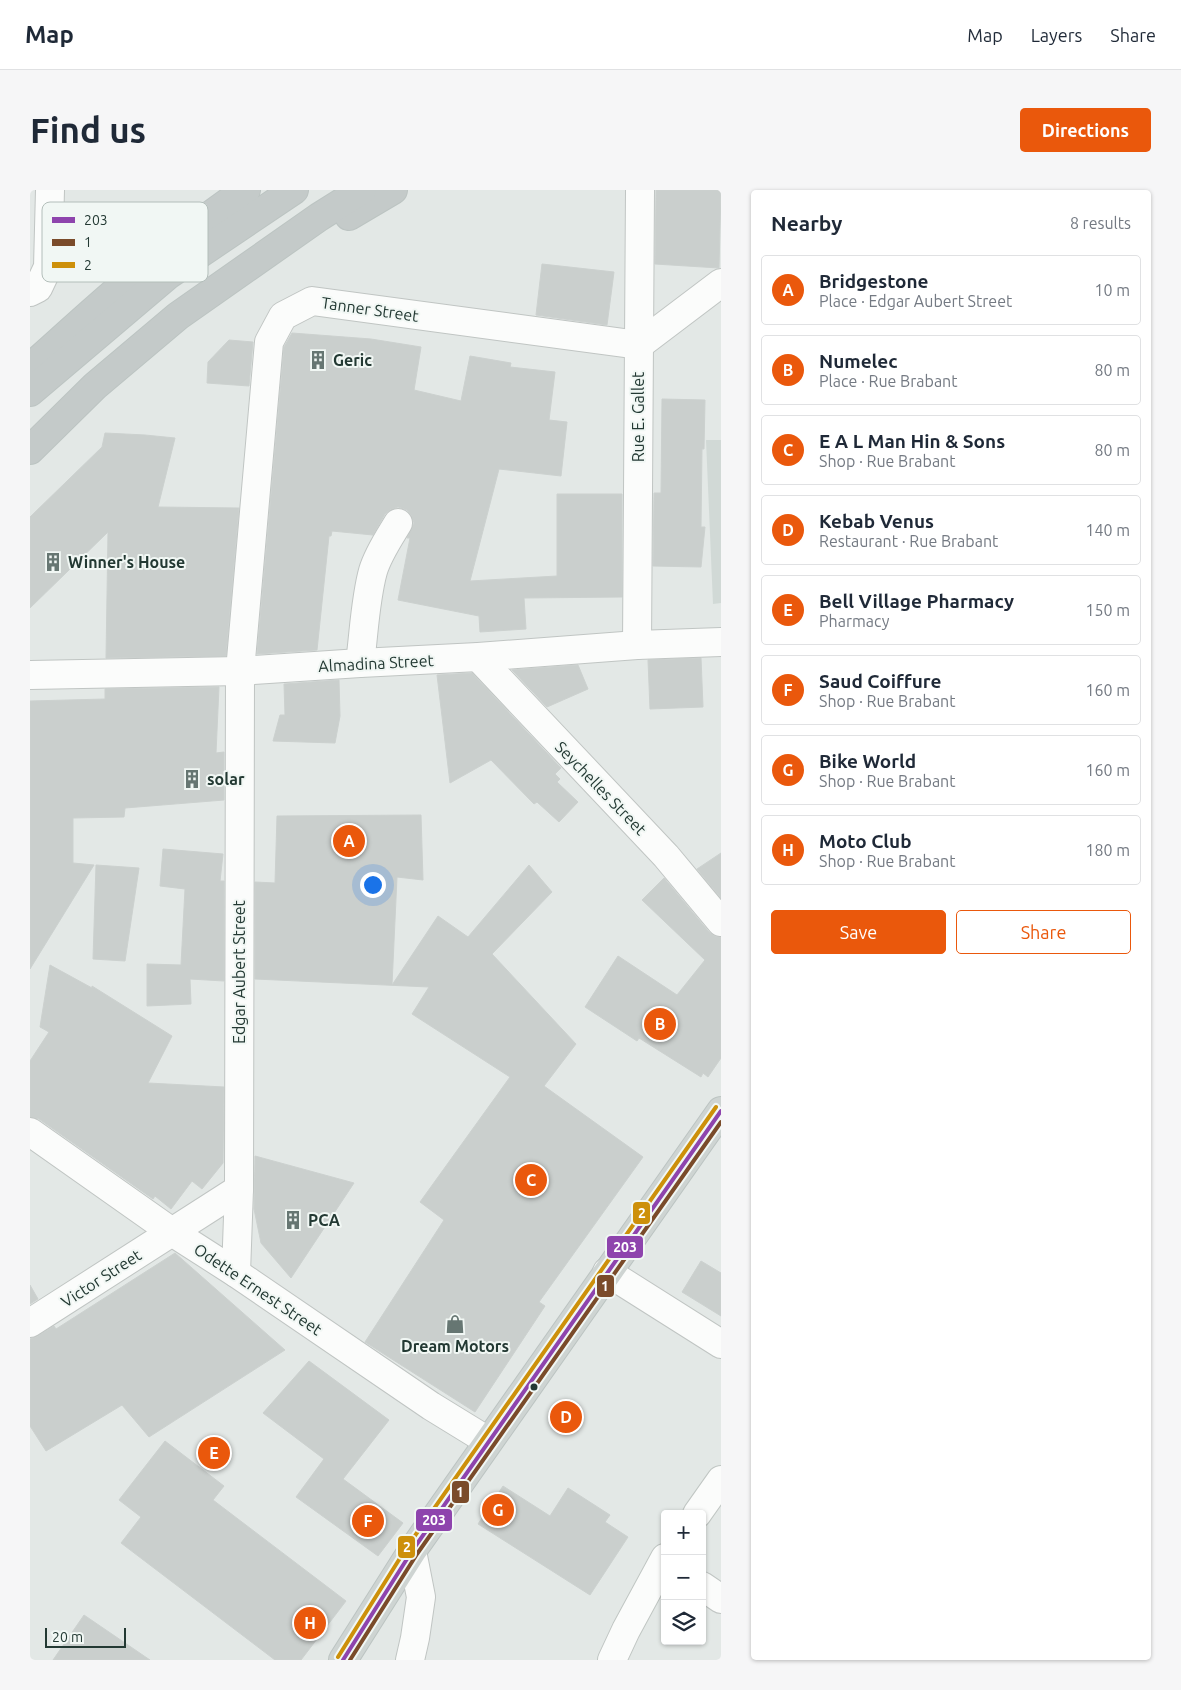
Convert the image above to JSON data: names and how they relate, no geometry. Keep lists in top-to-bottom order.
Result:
{
  "streets": {
    "street": [
      "Tanner Street",
      "Rue E. Gallet",
      "Almadina Street",
      "Seychelles Street",
      "Edgar Aubert Street",
      "Victor Street",
      "Odette Ernest Street"
    ]
  },
  "crossings": [
    ["Tanner Street", "Rue E. Gallet"],
    ["Tanner Street", "Almadina Street"],
    ["Tanner Street", "Edgar Aubert Street"],
    ["Rue E. Gallet", "Almadina Street"],
    ["Almadina Street", "Seychelles Street"],
    ["Almadina Street", "Edgar Aubert Street"],
    ["Edgar Aubert Street", "Victor Street"],
    ["Edgar Aubert Street", "Odette Ernest Street"],
    ["Victor Street", "Odette Ernest Street"]
  ],
  "places": {
    "building": [
      "Geric",
      "Winner's House",
      "solar",
      "PCA"
    ],
    "shop": ["Dream Motors"]
  },
  "lines": ["transit line 2", "transit line 203", "transit line 1"],
  "legend": ["203", "1", "2"],
  "scale_bar": "20 m",
  "page": {
    "header": "Map",
    "nav": ["Map", "Layers", "Share"],
    "buttons": [
      "Directions",
      ["Save", "Share"]
    ],
    "title": "Find us",
    "heading": ["Nearby", "8 results"],
    "list": [
      {
        "mark": "A",
        "name": "Bridgestone",
        "note": "Place · Edgar Aubert Street",
        "value": "10 m"
      },
      {
        "mark": "B",
        "name": "Numelec",
        "note": "Place · Rue Brabant",
        "value": "80 m"
      },
      {
        "mark": "C",
        "name": "E A L Man Hin & Sons",
        "note": "Shop · Rue Brabant",
        "value": "80 m"
      },
      {
        "mark": "D",
        "name": "Kebab Venus",
        "note": "Restaurant · Rue Brabant",
        "value": "140 m"
      },
      {
        "mark": "E",
        "name": "Bell Village Pharmacy",
        "note": "Pharmacy",
        "value": "150 m"
      },
      {
        "mark": "F",
        "name": "Saud Coiffure",
        "note": "Shop · Rue Brabant",
        "value": "160 m"
      },
      {
        "mark": "G",
        "name": "Bike World",
        "note": "Shop · Rue Brabant",
        "value": "160 m"
      },
      {
        "mark": "H",
        "name": "Moto Club",
        "note": "Shop · Rue Brabant",
        "value": "180 m"
      }
    ],
    "pins": [
      "A",
      "B",
      "C",
      "D",
      "E",
      "G",
      "F",
      "H"
    ],
    "map_buttons": ["+", "−"],
    "scale": "20 m"
  }
}
